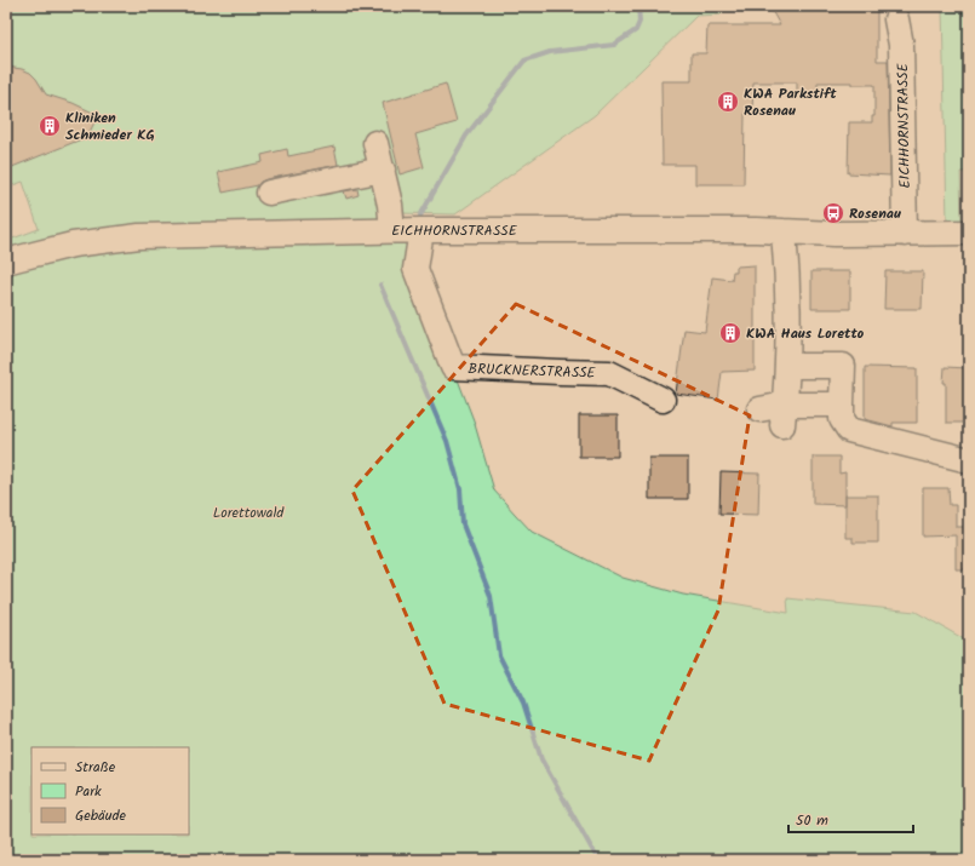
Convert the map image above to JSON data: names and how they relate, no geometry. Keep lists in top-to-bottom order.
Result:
{
  "streets": {
    "street": ["EICHHORNSTRASSE", "BRUCKNERSTRASSE"]
  },
  "crossings": [
    ["EICHHORNSTRASSE", "BRUCKNERSTRASSE"]
  ],
  "parks": ["Lorettowald"],
  "places": {
    "building": ["KWA Parkstift Rosenau", "Kliniken Schmieder KG", "KWA Haus Loretto"],
    "bus stop": ["Rosenau"]
  },
  "legend": ["Straße", "Park", "Gebäude"],
  "scale_bar": "50 m"
}
